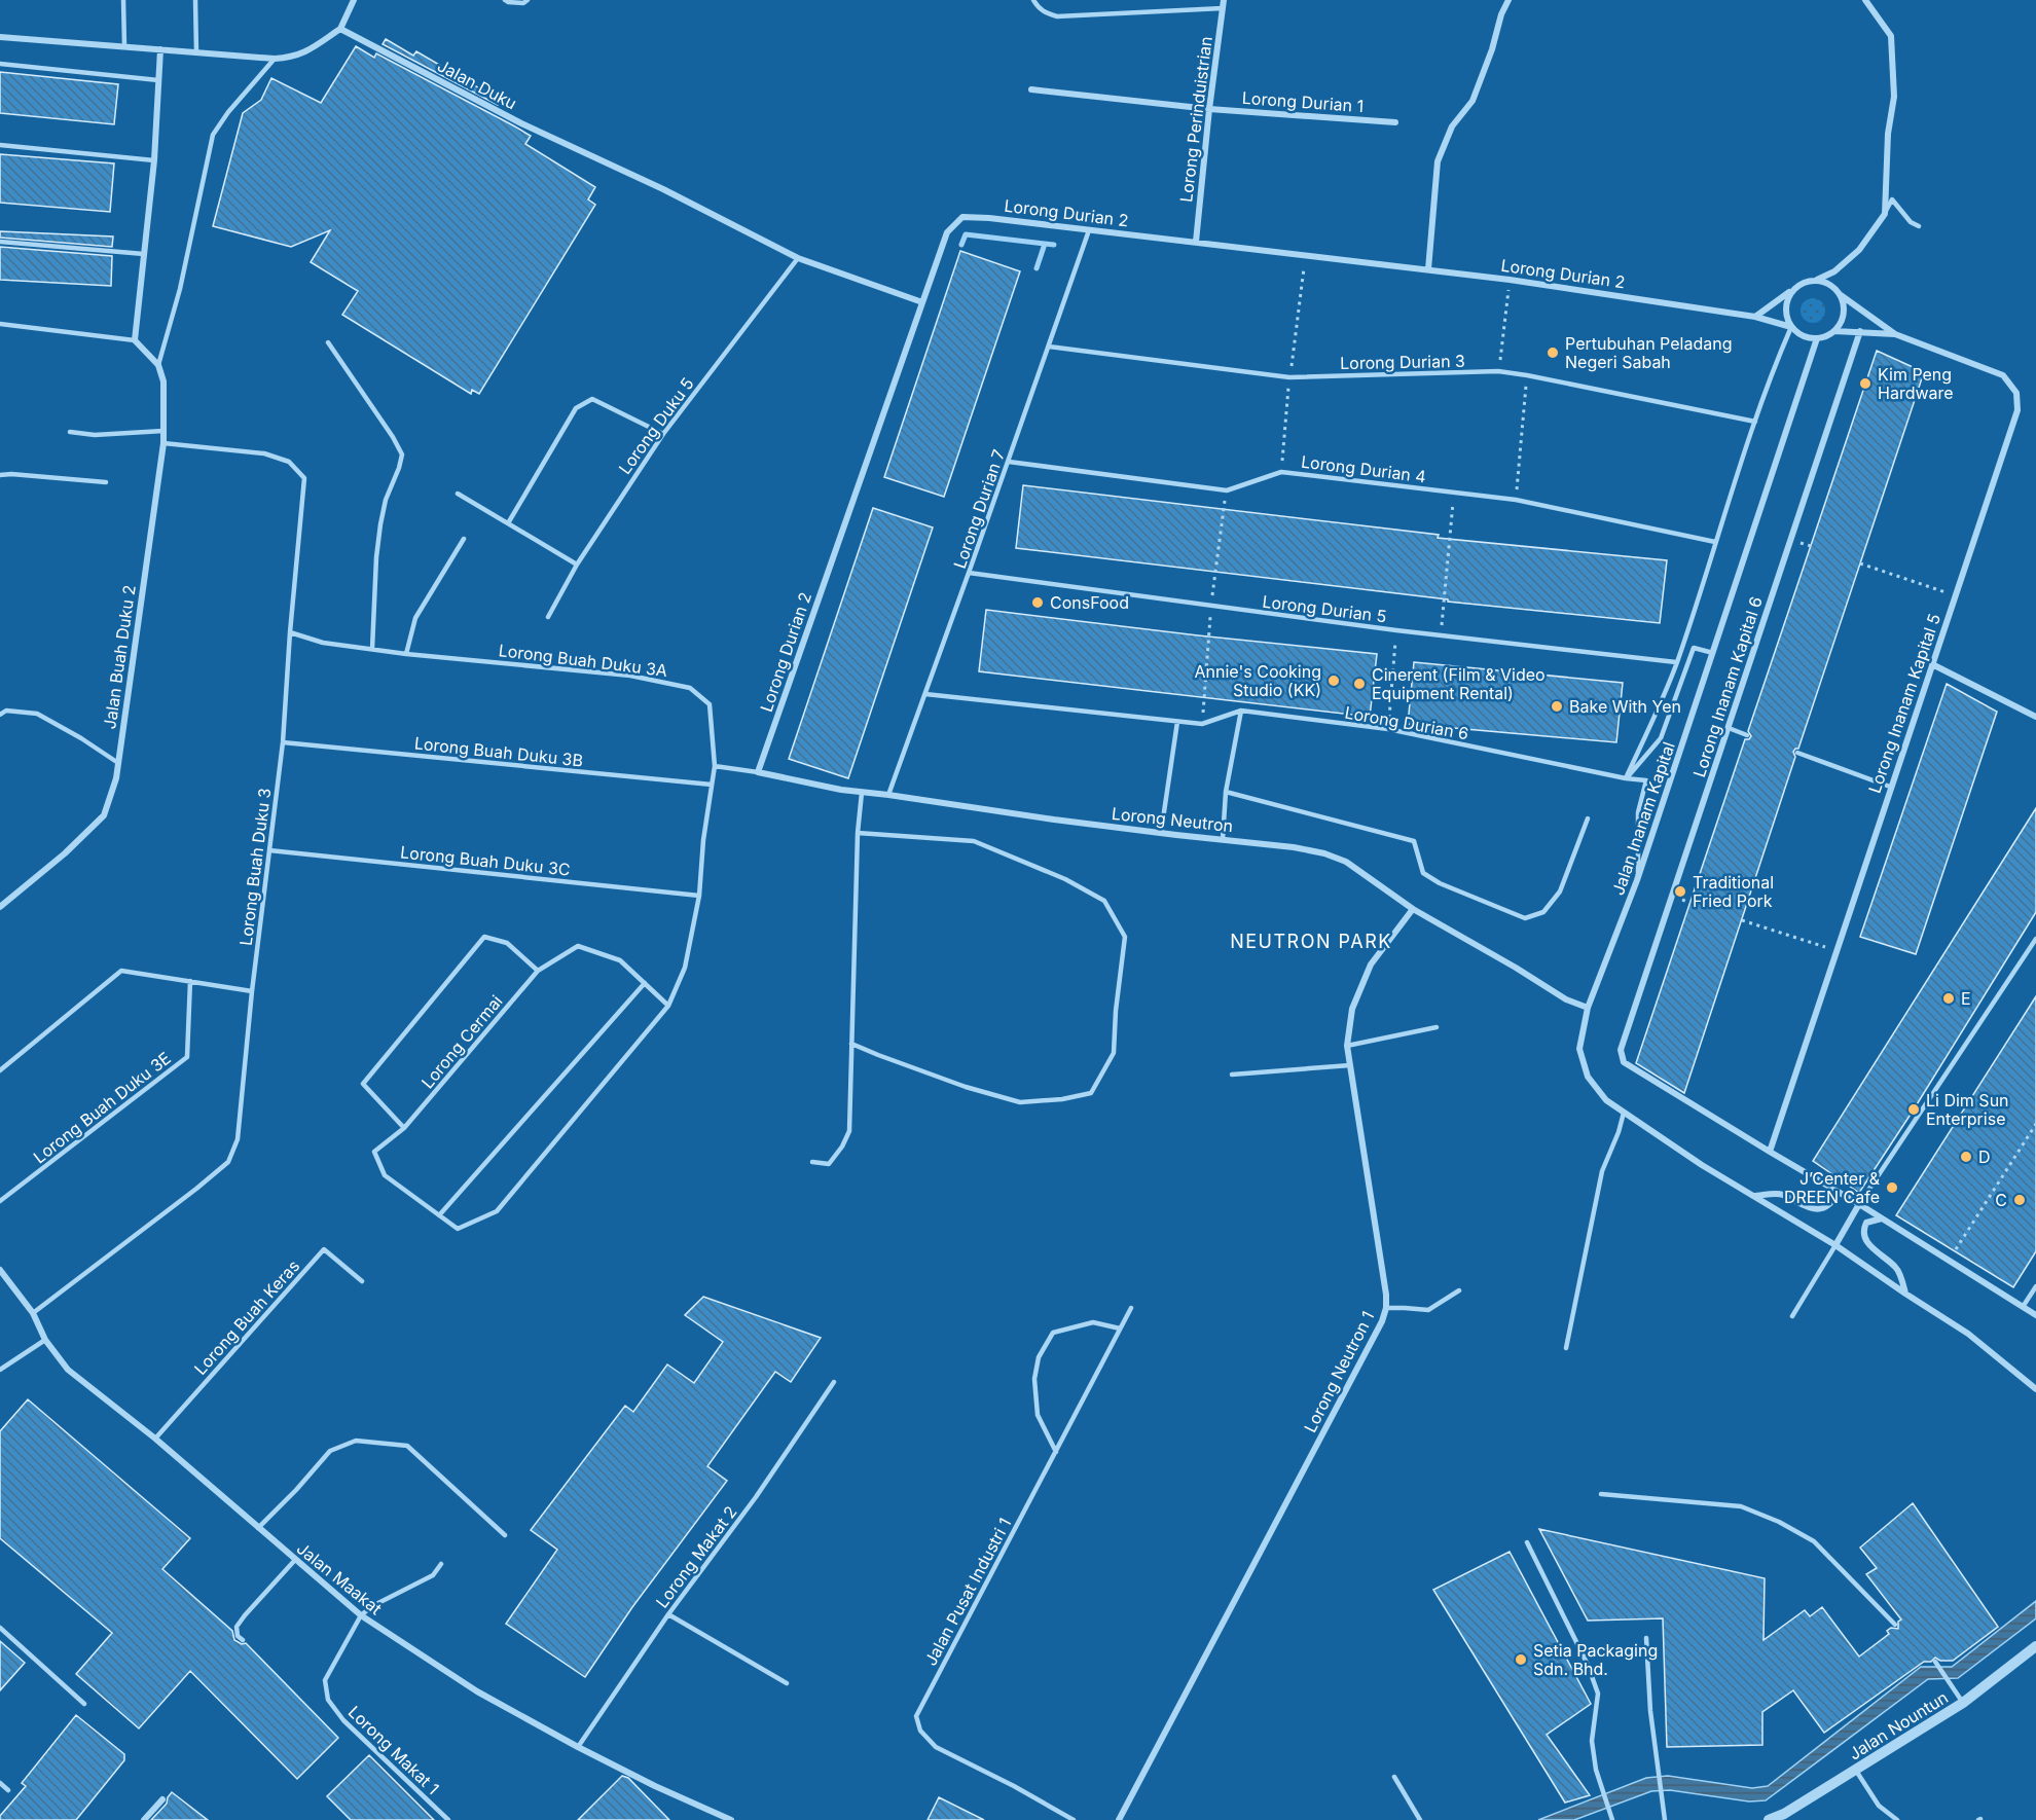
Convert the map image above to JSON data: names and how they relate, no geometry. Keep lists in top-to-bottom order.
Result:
{
  "streets": {
    "street": [
      "Jalan Duku",
      "Lorong Durian 1",
      "Lorong Perinduistrian",
      "Lorong Durian 2",
      "Jalan Buah Duku 2",
      "Lorong Inanam Kapital 6",
      "Lorong Inanam Kapital 5",
      "Jalan Inanam Kapital",
      "Lorong Neutron",
      "Lorong Neutron 1",
      "Jalan Maakat",
      "Jalan Nountun"
    ],
    "lane": [
      "Lorong Durian 3",
      "Lorong Duku 5",
      "Lorong Durian 4",
      "Lorong Durian 7",
      "Lorong Durian 5",
      "Lorong Buah Duku 3A",
      "Lorong Durian 6",
      "Lorong Buah Duku 3B",
      "Lorong Buah Duku 3C",
      "Lorong Buah Duku 3",
      "Lorong Cermai",
      "Lorong Buah Duku 3E",
      "Lorong Buah Keras",
      "Lorong Makat 2",
      "Jalan Pusat Industri 1",
      "Lorong Makat 1"
    ]
  },
  "crossings": [
    ["Jalan Duku", "Lorong Durian 2"],
    ["Jalan Duku", "Lorong Duku 5"],
    ["Lorong Durian 1", "Lorong Perinduistrian"],
    ["Lorong Perinduistrian", "Lorong Durian 2"],
    ["Lorong Durian 2", "Lorong Durian 7"],
    ["Lorong Durian 2", "Lorong Inanam Kapital 5"],
    ["Lorong Durian 2", "Jalan Inanam Kapital"],
    ["Lorong Durian 2", "Lorong Neutron"],
    ["Lorong Durian 3", "Lorong Durian 7"],
    ["Lorong Durian 4", "Lorong Durian 7"],
    ["Lorong Durian 7", "Lorong Durian 5"],
    ["Lorong Durian 7", "Lorong Durian 6"],
    ["Lorong Durian 7", "Lorong Neutron"],
    ["Jalan Buah Duku 2", "Lorong Buah Duku 3"],
    ["Lorong Buah Duku 3A", "Lorong Buah Duku 3B"],
    ["Lorong Buah Duku 3A", "Lorong Neutron"],
    ["Lorong Buah Duku 3A", "Lorong Buah Duku 3C"],
    ["Lorong Buah Duku 3A", "Lorong Buah Duku 3"],
    ["Lorong Buah Duku 3A", "Lorong Cermai"],
    ["Lorong Inanam Kapital 6", "Lorong Inanam Kapital 5"],
    ["Lorong Inanam Kapital 5", "Jalan Inanam Kapital"],
    ["Lorong Durian 6", "Jalan Inanam Kapital"],
    ["Lorong Buah Duku 3B", "Lorong Buah Duku 3"],
    ["Jalan Inanam Kapital", "Lorong Neutron"],
    ["Lorong Neutron", "Lorong Neutron 1"],
    ["Lorong Buah Duku 3C", "Lorong Buah Duku 3"],
    ["Lorong Buah Duku 3", "Jalan Maakat"],
    ["Lorong Buah Keras", "Jalan Maakat"],
    ["Lorong Makat 2", "Jalan Maakat"],
    ["Jalan Maakat", "Lorong Makat 1"]
  ],
  "districts": ["NEUTRON PARK"],
  "places": [
    "Pertubuhan Peladang Negeri Sabah",
    "Kim Peng Hardware",
    "ConsFood",
    "Annie's Cooking Studio (KK)",
    "Cinerent (Film & Video Equipment Rental)",
    "Bake With Yen",
    "Traditional Fried Pork",
    "E",
    "Li Dim Sun Enterprise",
    "D",
    "J’Center & DREEN Cafe",
    "C",
    "Setia Packaging Sdn. Bhd."
  ]
}
